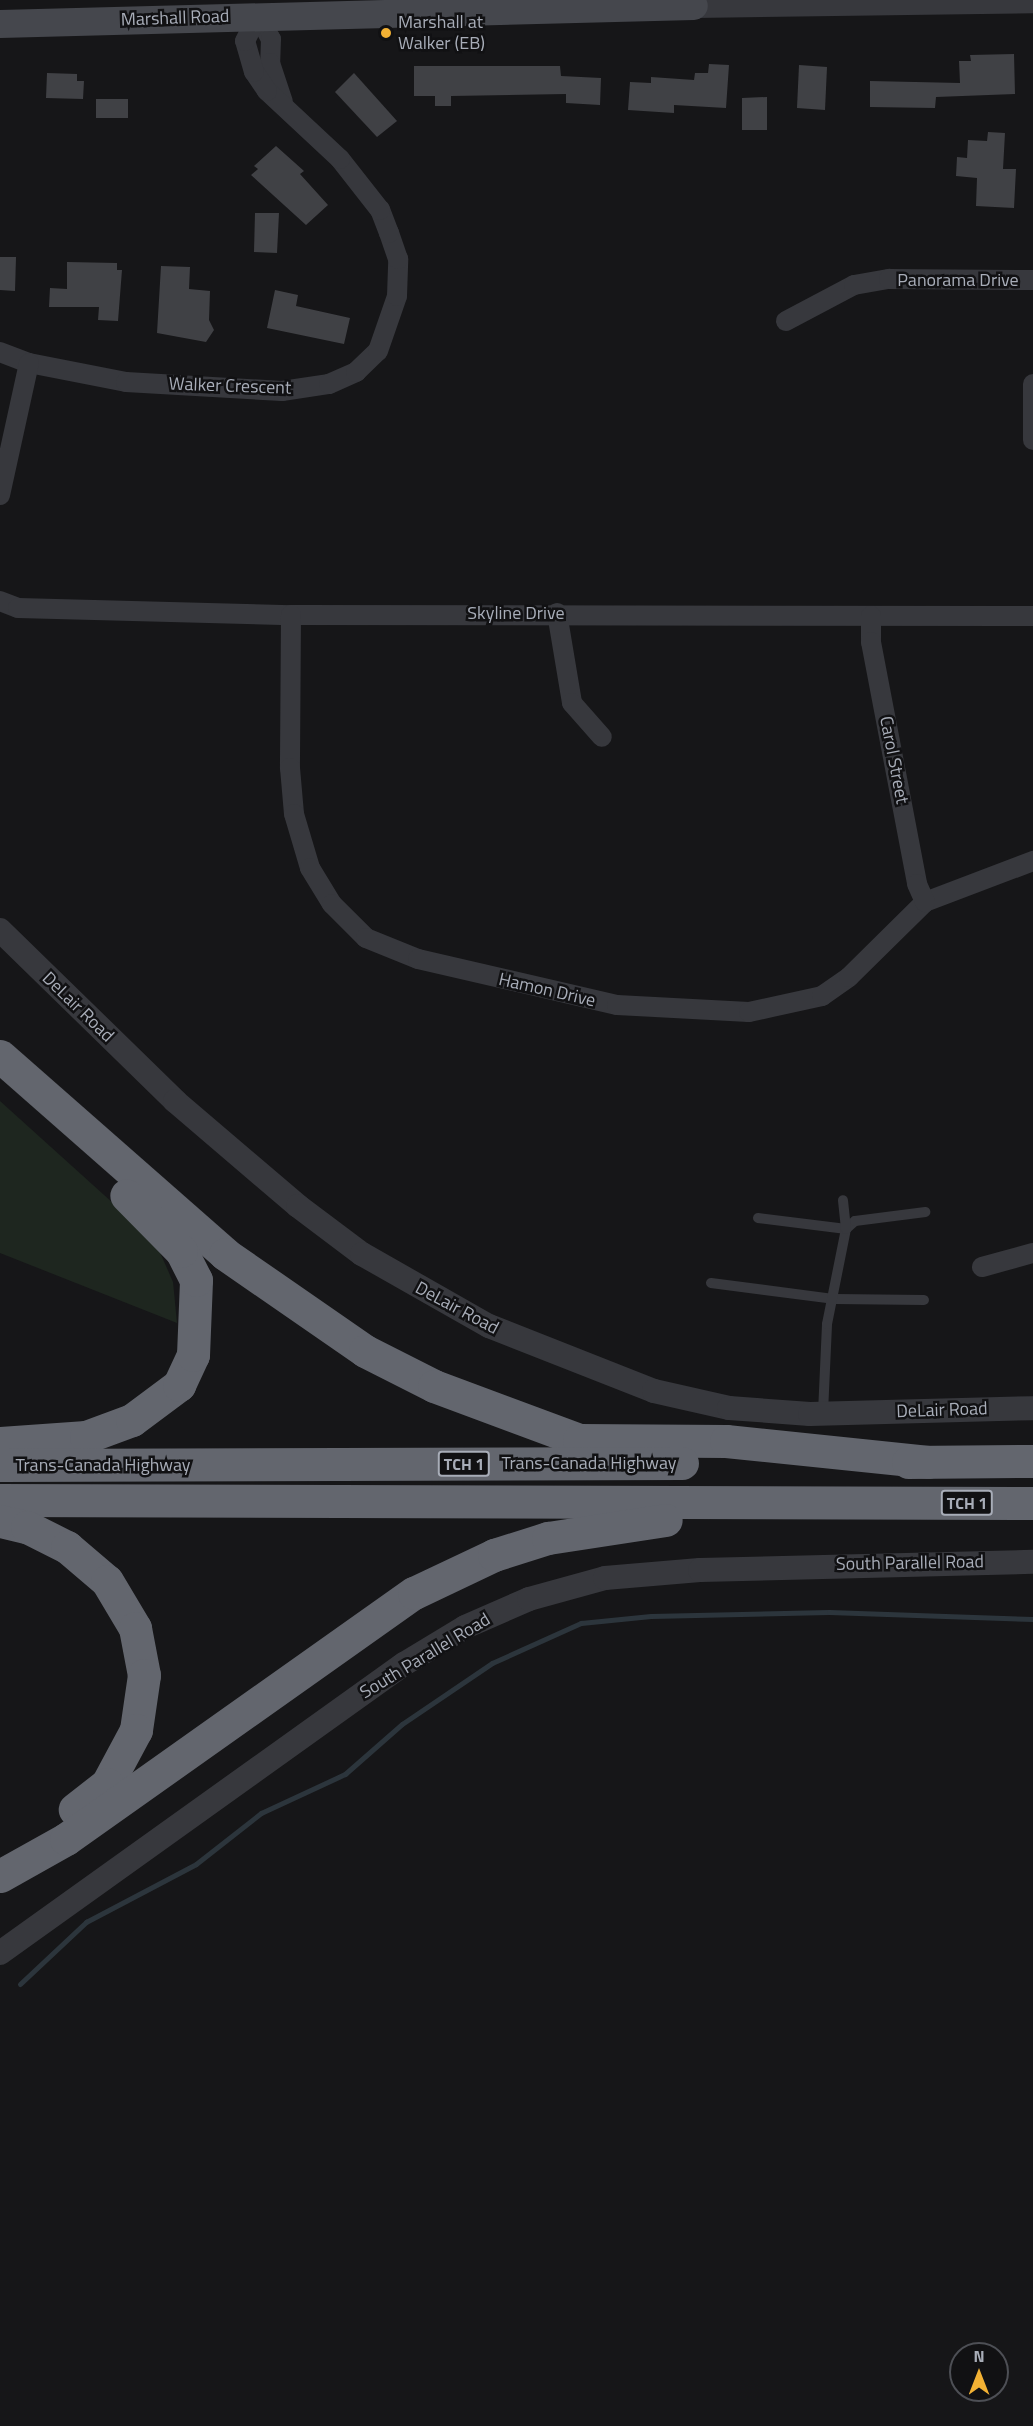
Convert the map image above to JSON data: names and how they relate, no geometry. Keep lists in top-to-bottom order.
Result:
{
  "streets": {
    "highway": ["Trans-Canada Highway", "TCH 1"],
    "main road": ["Marshall Road"],
    "street": [
      "Panorama Drive",
      "Walker Crescent",
      "Skyline Drive",
      "Carol Street",
      "Hamon Drive",
      "DeLair Road",
      "South Parallel Road"
    ]
  },
  "crossings": [
    ["Marshall Road", "Walker Crescent"],
    ["Skyline Drive", "Carol Street"],
    ["Skyline Drive", "Hamon Drive"],
    ["Carol Street", "Hamon Drive"]
  ],
  "places": ["Marshall at Walker (EB)"],
  "north": "top"
}
